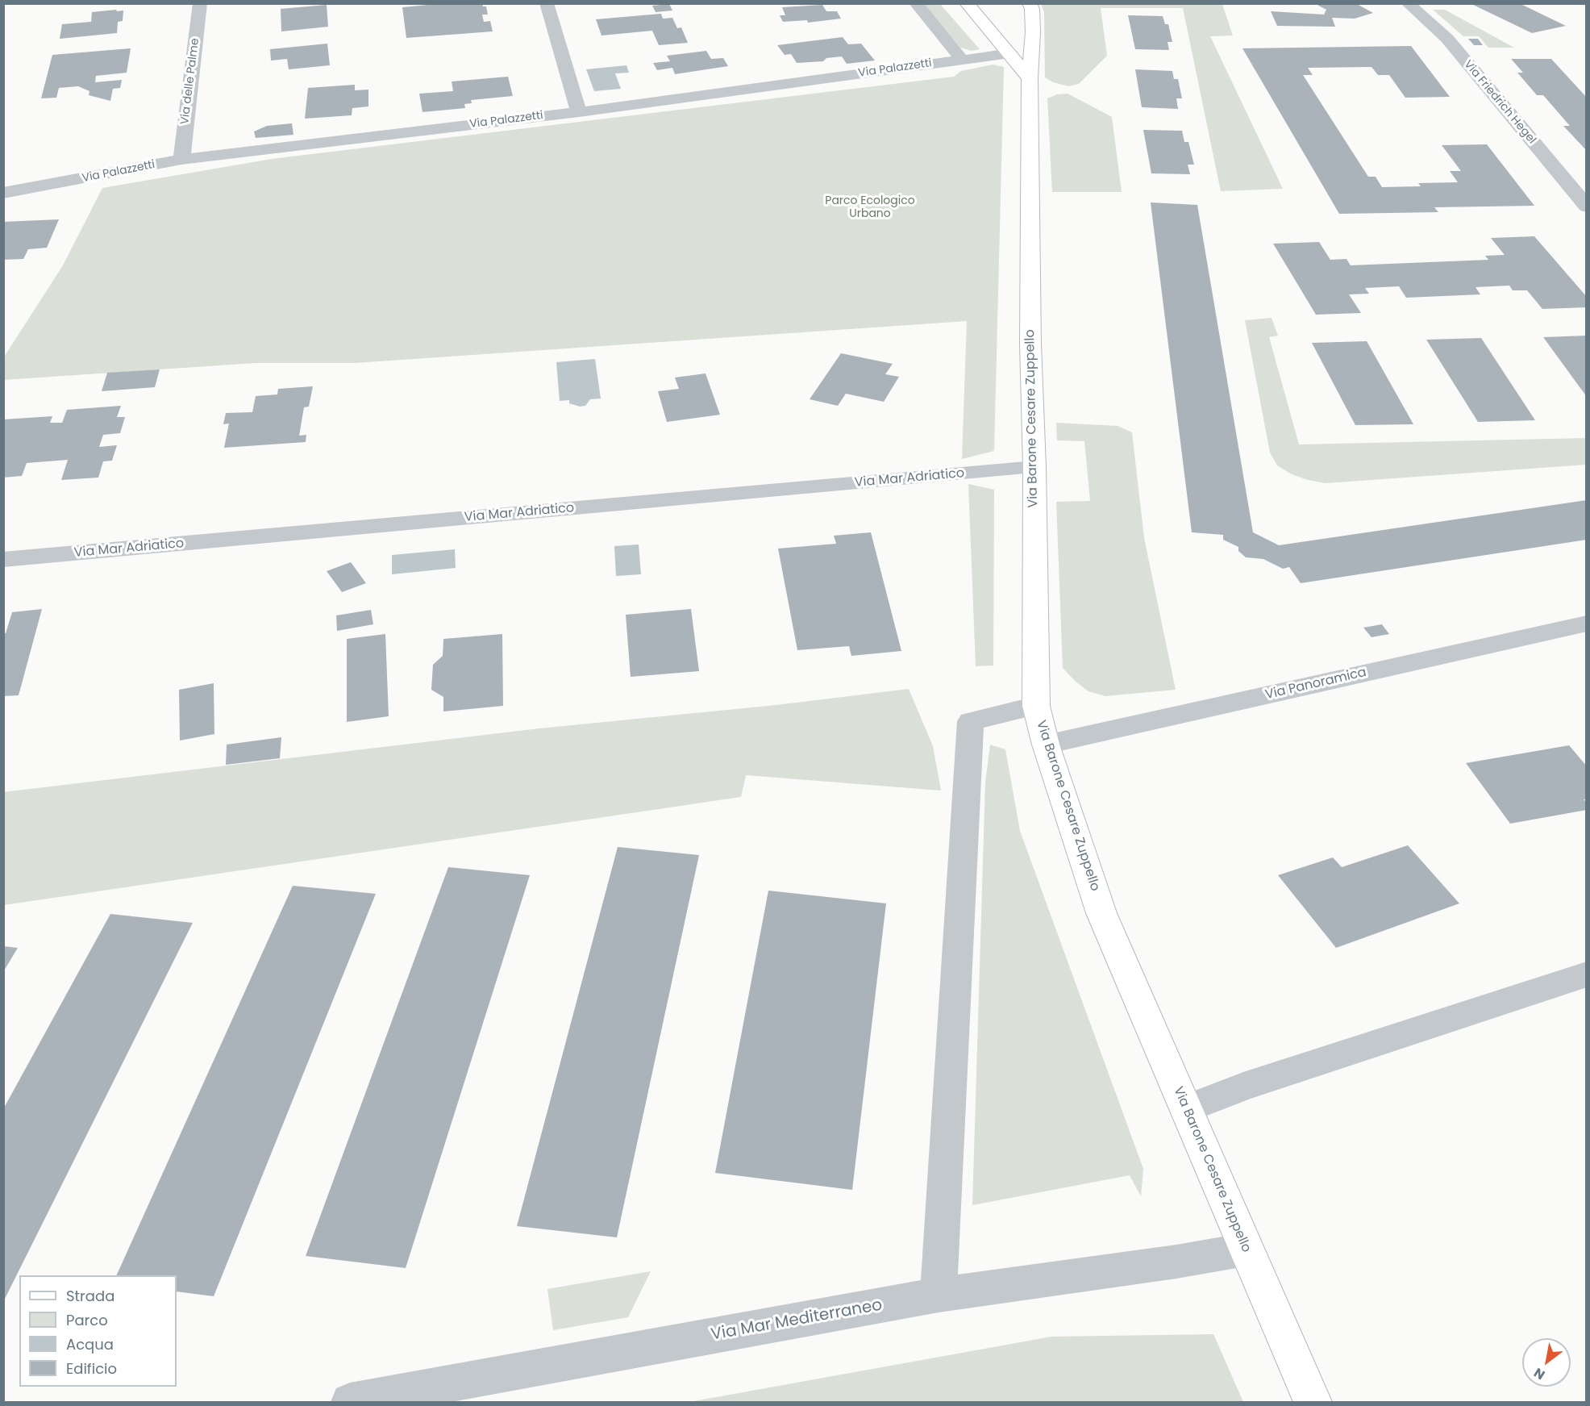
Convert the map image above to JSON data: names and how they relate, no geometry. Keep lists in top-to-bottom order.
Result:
{
  "streets": {
    "main road": ["Via Barone Cesare Zuppello"],
    "street": [
      "Via Palazzetti",
      "Via delle Palme",
      "Via Friedrich Hegel",
      "Via Mar Adriatico",
      "Via Panoramica",
      "Via Mar Mediterraneo"
    ]
  },
  "crossings": [
    ["Via Palazzetti", "Via delle Palme"],
    ["Via Barone Cesare Zuppello", "Via Mar Adriatico"],
    ["Via Barone Cesare Zuppello", "Via Panoramica"],
    ["Via Barone Cesare Zuppello", "Via Mar Mediterraneo"]
  ],
  "parks": ["Parco Ecologico Urbano"],
  "legend": [
    "Strada",
    "Parco",
    "Acqua",
    "Edificio"
  ],
  "north": "bottom left"
}
